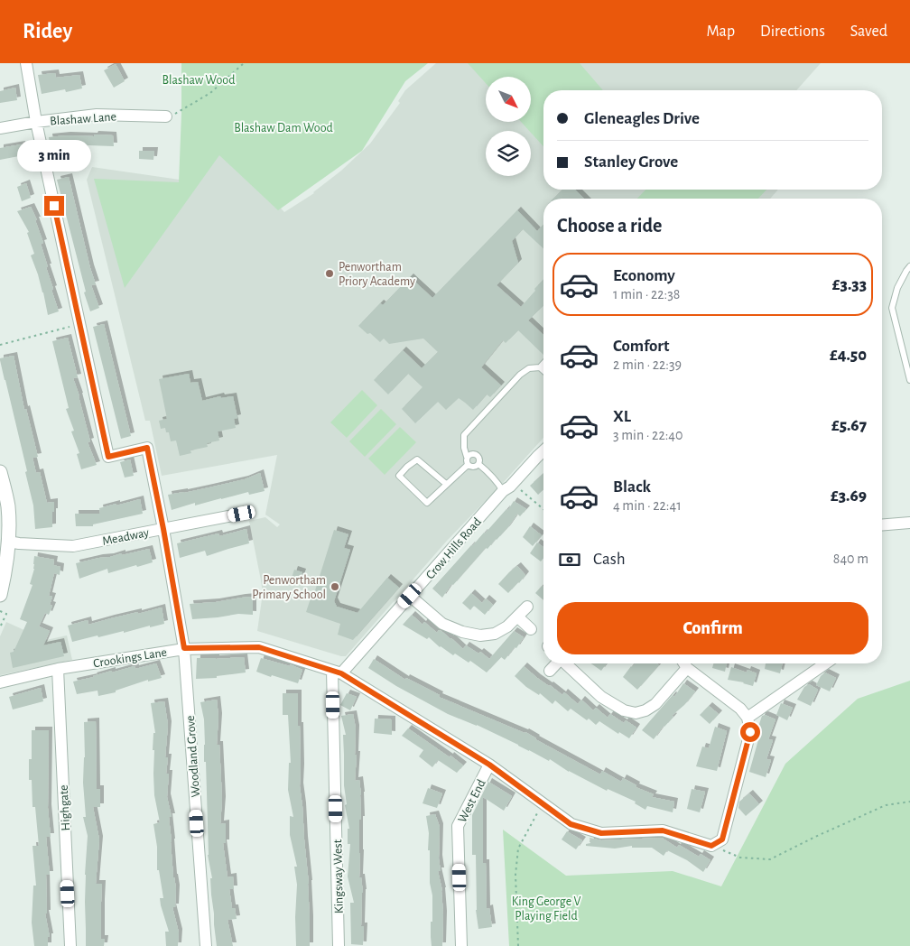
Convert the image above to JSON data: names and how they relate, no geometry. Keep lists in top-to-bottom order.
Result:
{
  "streets": {
    "street": [
      "Blashaw Lane",
      "Meadway",
      "Crow Hills Road",
      "Crookings Lane",
      "Woodland Grove",
      "West End",
      "Highgate",
      "Kingsway West"
    ]
  },
  "crossings": [
    ["Meadway", "Woodland Grove"],
    ["Crow Hills Road", "Crookings Lane"],
    ["Crow Hills Road", "Kingsway West"],
    ["Crookings Lane", "Woodland Grove"],
    ["Crookings Lane", "West End"],
    ["Crookings Lane", "Highgate"],
    ["Crookings Lane", "Kingsway West"]
  ],
  "parks": ["Blashaw Wood", "Blashaw Dam Wood", "King George V Playing Field"],
  "places": ["Penwortham Priory Academy", "Penwortham Primary School"],
  "north": "bottom right",
  "page": {
    "header": "Ridey",
    "nav": ["Map", "Directions", "Saved"],
    "banner": ["Gleneagles Drive", "Stanley Grove"],
    "bubble": "3 min",
    "heading": "Choose a ride",
    "list": [
      {
        "name": "Economy",
        "note": "1 min · 22:38",
        "value": "£3.33"
      },
      {
        "name": "Comfort",
        "note": "2 min · 22:39",
        "value": "£4.50"
      },
      {
        "name": "XL",
        "note": "3 min · 22:40",
        "value": "£5.67"
      },
      {
        "name": "Black",
        "note": "4 min · 22:41",
        "value": "£3.69"
      }
    ],
    "pay": ["Cash", "840 m"],
    "buttons": "Confirm"
  }
}
